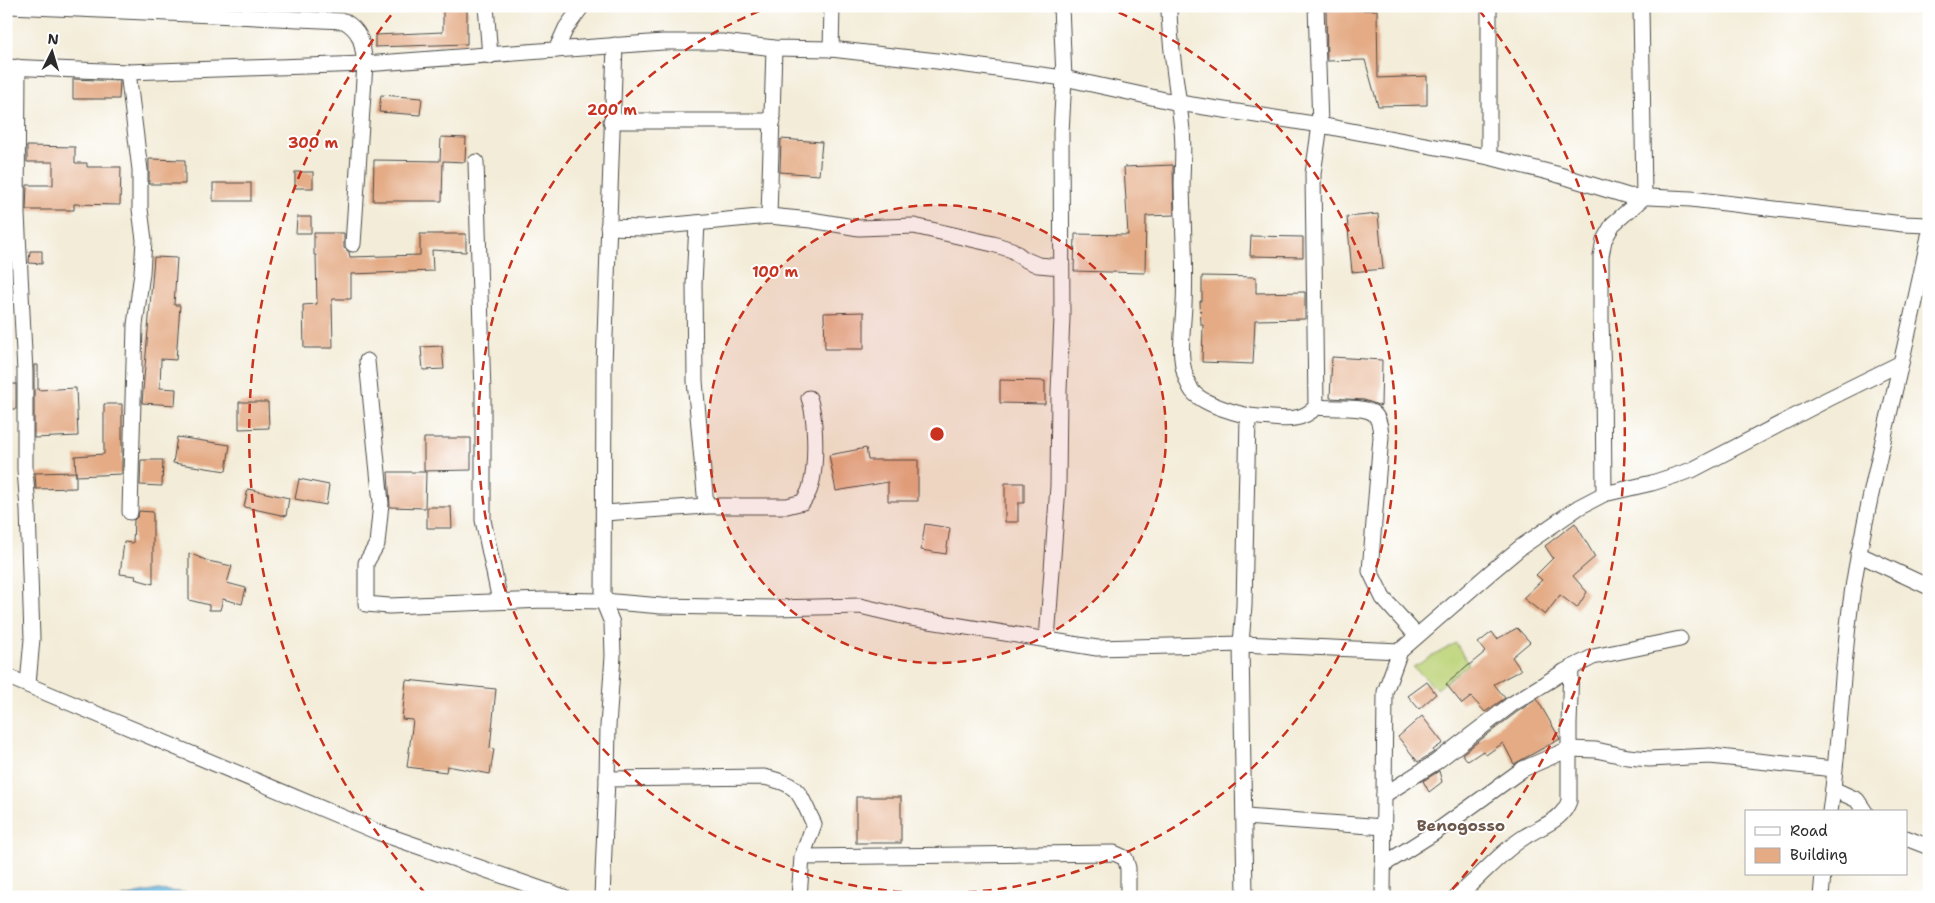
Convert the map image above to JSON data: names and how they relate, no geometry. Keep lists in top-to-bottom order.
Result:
{
  "districts": ["Benogosso"],
  "legend": ["Road", "Building"],
  "north": "top",
  "rings": ["200 m", "300 m", "100 m"]
}
